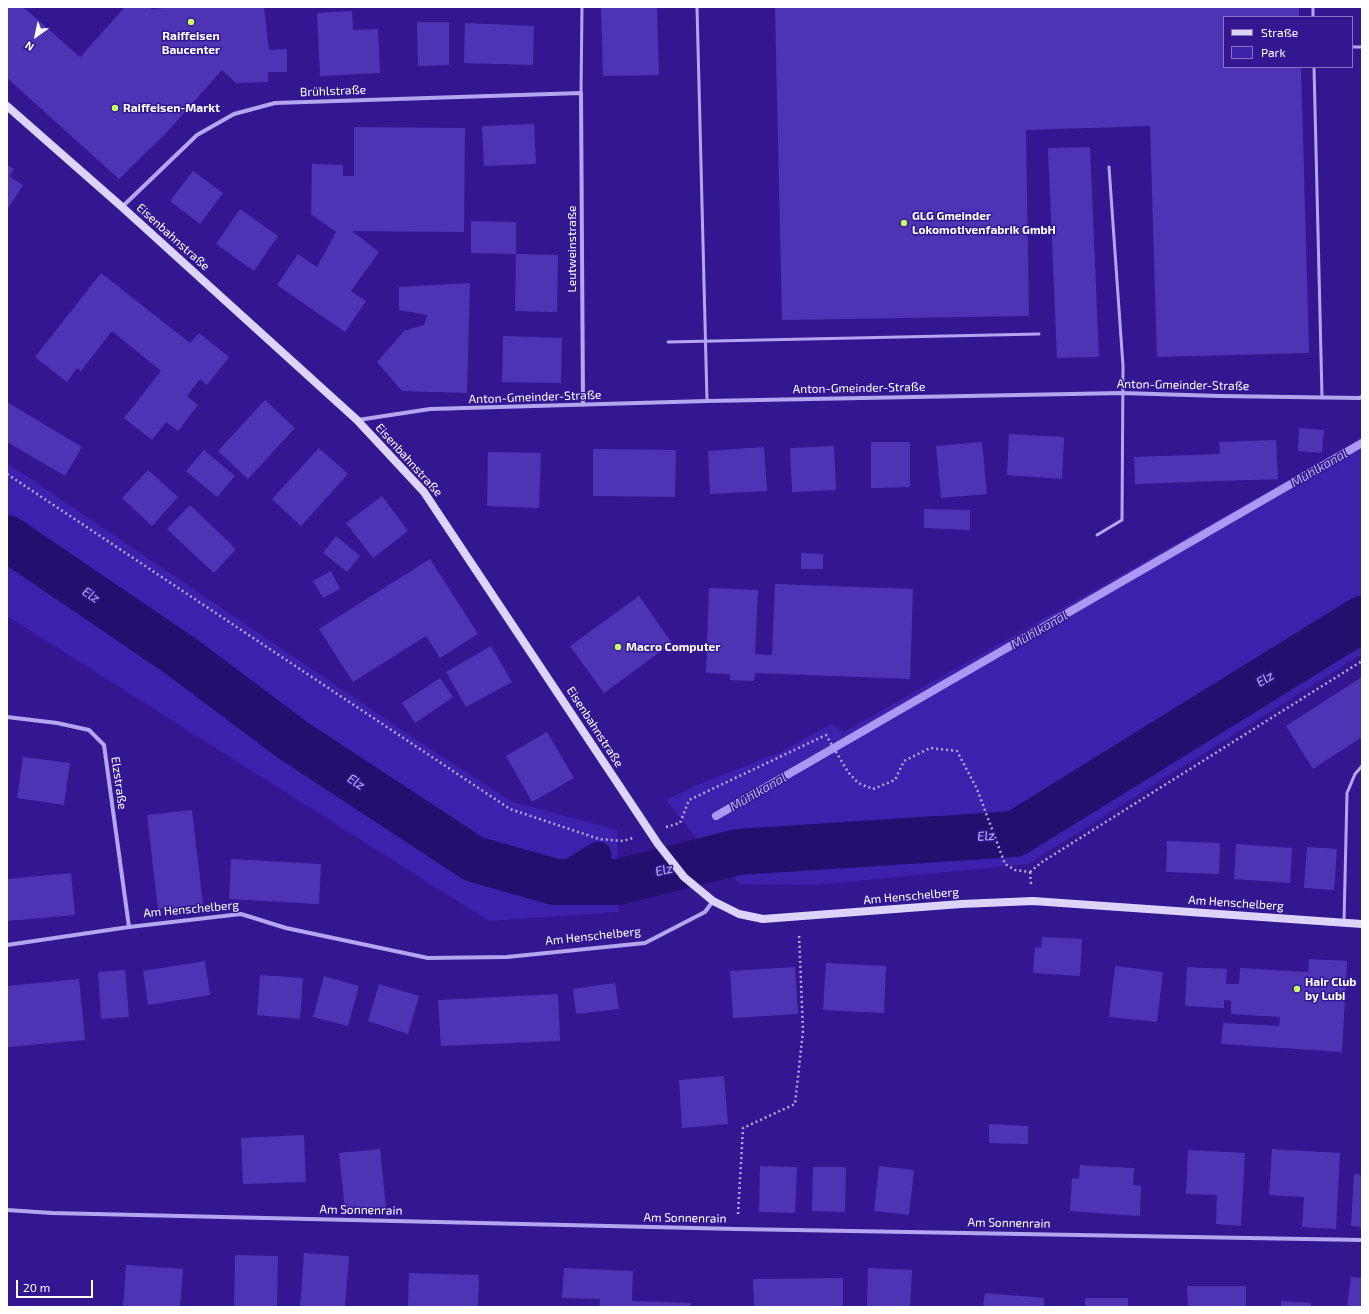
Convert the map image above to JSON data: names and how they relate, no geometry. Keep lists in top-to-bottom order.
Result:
{
  "streets": {
    "main road": ["Eisenbahnstraße", "Am Henschelberg"],
    "street": [
      "Brühlstraße",
      "Leutweinstraße",
      "Anton-Gmeinder-Straße",
      "Elzstraße",
      "Am Sonnenrain"
    ]
  },
  "crossings": [
    ["Brühlstraße", "Eisenbahnstraße"],
    ["Brühlstraße", "Leutweinstraße"],
    ["Eisenbahnstraße", "Anton-Gmeinder-Straße"],
    ["Eisenbahnstraße", "Am Henschelberg"],
    ["Leutweinstraße", "Anton-Gmeinder-Straße"],
    ["Elzstraße", "Am Henschelberg"]
  ],
  "water": ["Mühlkanal", "Elz"],
  "places": [
    "Raiffeisen Baucenter",
    "Raiffeisen-Markt",
    "GLG Gmeinder Lokomotivenfabrik GmbH",
    "Macro Computer",
    "Hair Club by Lubi"
  ],
  "legend": ["Straße", "Park"],
  "scale_bar": "20 m",
  "north": "bottom left"
}
